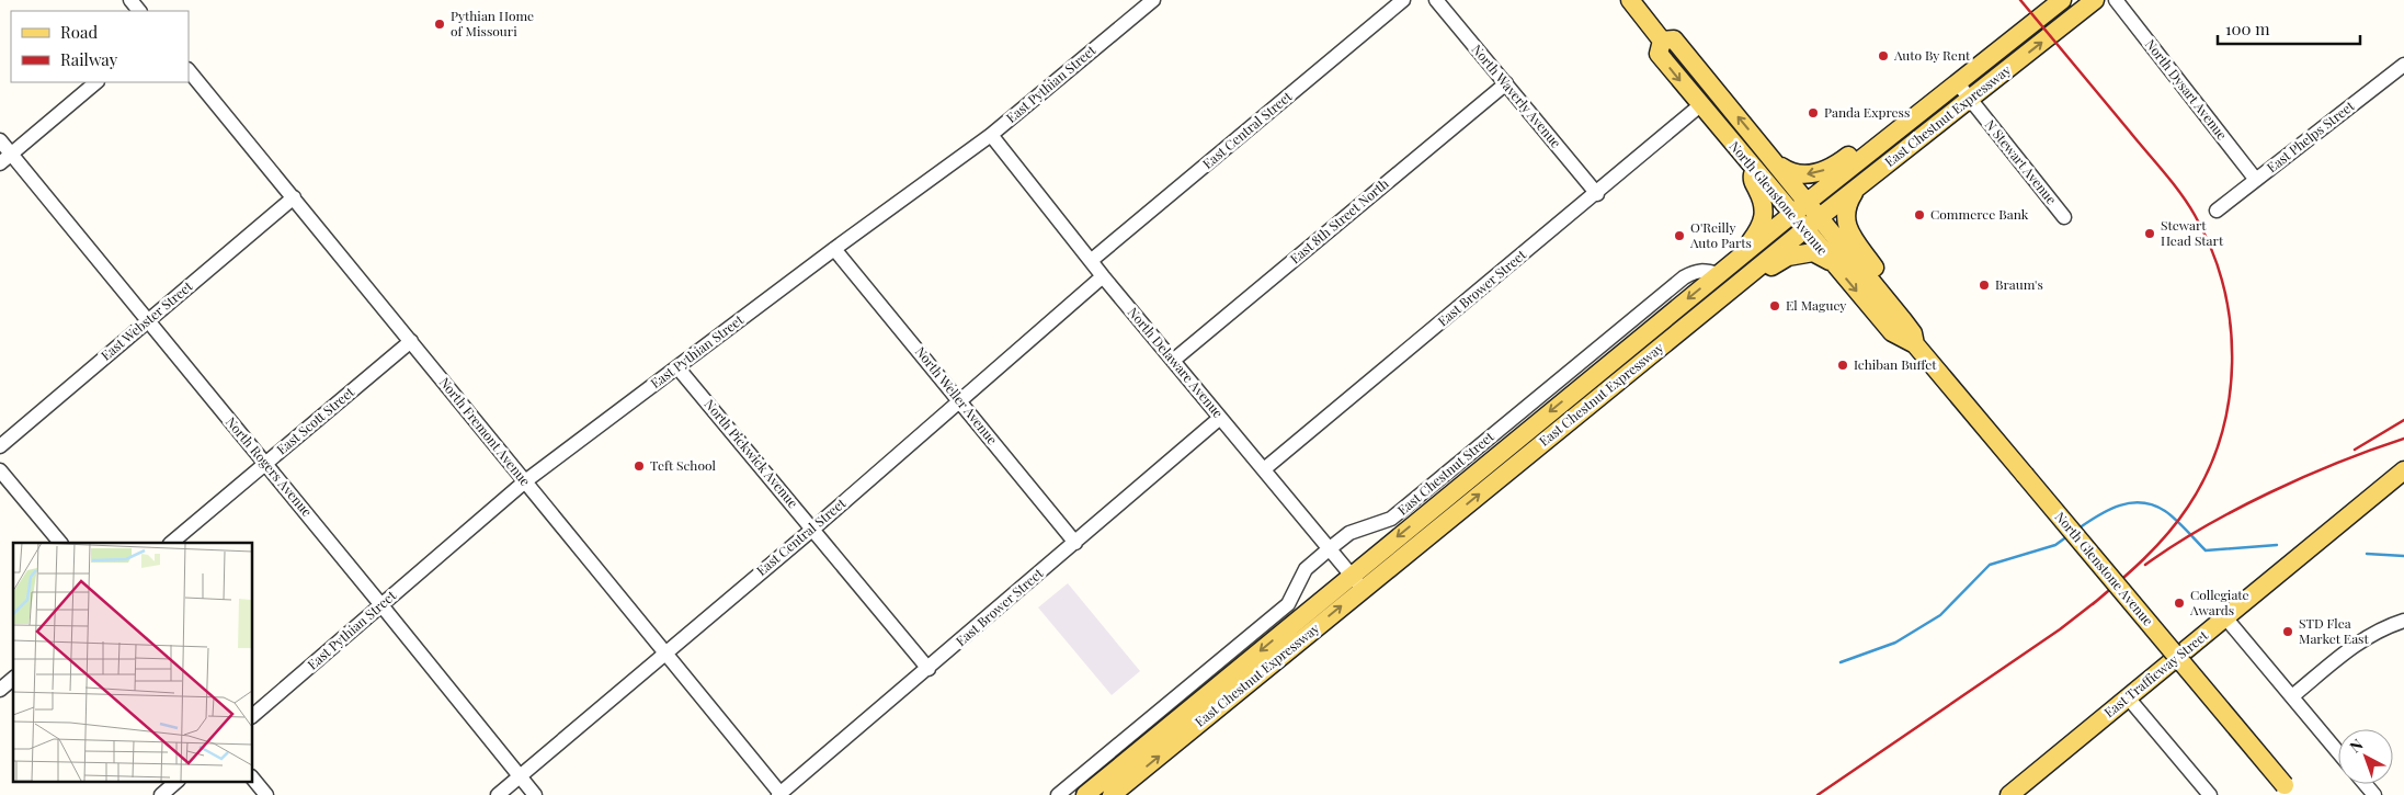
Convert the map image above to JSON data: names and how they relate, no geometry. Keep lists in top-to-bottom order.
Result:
{
  "streets": {
    "main road": ["East Chestnut Expressway", "North Glenstone Avenue", "East Trafficway Street"],
    "street": [
      "East Pythian Street",
      "North Dysart Avenue",
      "North Waverly Avenue",
      "East Central Street",
      "East Phelps Street",
      "N Stewart Avenue",
      "East 8th Street North",
      "East Brower Street",
      "East Webster Street",
      "North Delaware Avenue",
      "North Weller Avenue",
      "East Scott Street",
      "North Fremont Avenue",
      "North Pickwick Avenue",
      "North Rogers Avenue",
      "East Chestnut Street"
    ]
  },
  "crossings": [
    ["East Pythian Street", "North Delaware Avenue"],
    ["East Pythian Street", "North Weller Avenue"],
    ["East Pythian Street", "North Fremont Avenue"],
    ["East Pythian Street", "North Pickwick Avenue"],
    ["East Pythian Street", "North Rogers Avenue"],
    ["North Dysart Avenue", "East Phelps Street"],
    ["North Waverly Avenue", "East 8th Street North"],
    ["North Waverly Avenue", "East Brower Street"],
    ["East Chestnut Expressway", "N Stewart Avenue"],
    ["East Chestnut Expressway", "North Glenstone Avenue"],
    ["East Chestnut Expressway", "North Delaware Avenue"],
    ["East Chestnut Expressway", "East Chestnut Street"],
    ["East Central Street", "North Delaware Avenue"],
    ["East Central Street", "North Weller Avenue"],
    ["East Central Street", "North Fremont Avenue"],
    ["East Central Street", "North Pickwick Avenue"],
    ["East Central Street", "North Rogers Avenue"],
    ["North Glenstone Avenue", "East Brower Street"],
    ["East 8th Street North", "North Delaware Avenue"],
    ["East Brower Street", "North Delaware Avenue"],
    ["East Brower Street", "North Weller Avenue"],
    ["East Brower Street", "North Fremont Avenue"],
    ["East Brower Street", "North Pickwick Avenue"],
    ["East Webster Street", "North Fremont Avenue"],
    ["East Webster Street", "North Rogers Avenue"],
    ["North Delaware Avenue", "East Chestnut Street"],
    ["East Scott Street", "North Fremont Avenue"],
    ["East Scott Street", "North Rogers Avenue"]
  ],
  "places": [
    "Pythian Home of Missouri",
    "Auto By Rent",
    "Panda Express",
    "Commerce Bank",
    "Stewart Head Start",
    "O'Reilly Auto Parts",
    "Braum's",
    "El Maguey",
    "Ichiban Buffet",
    "Teft School",
    "Collegiate Awards",
    "STD Flea Market East"
  ],
  "legend": ["Road", "Railway"],
  "scale_bar": "100 m",
  "north": "top left"
}
